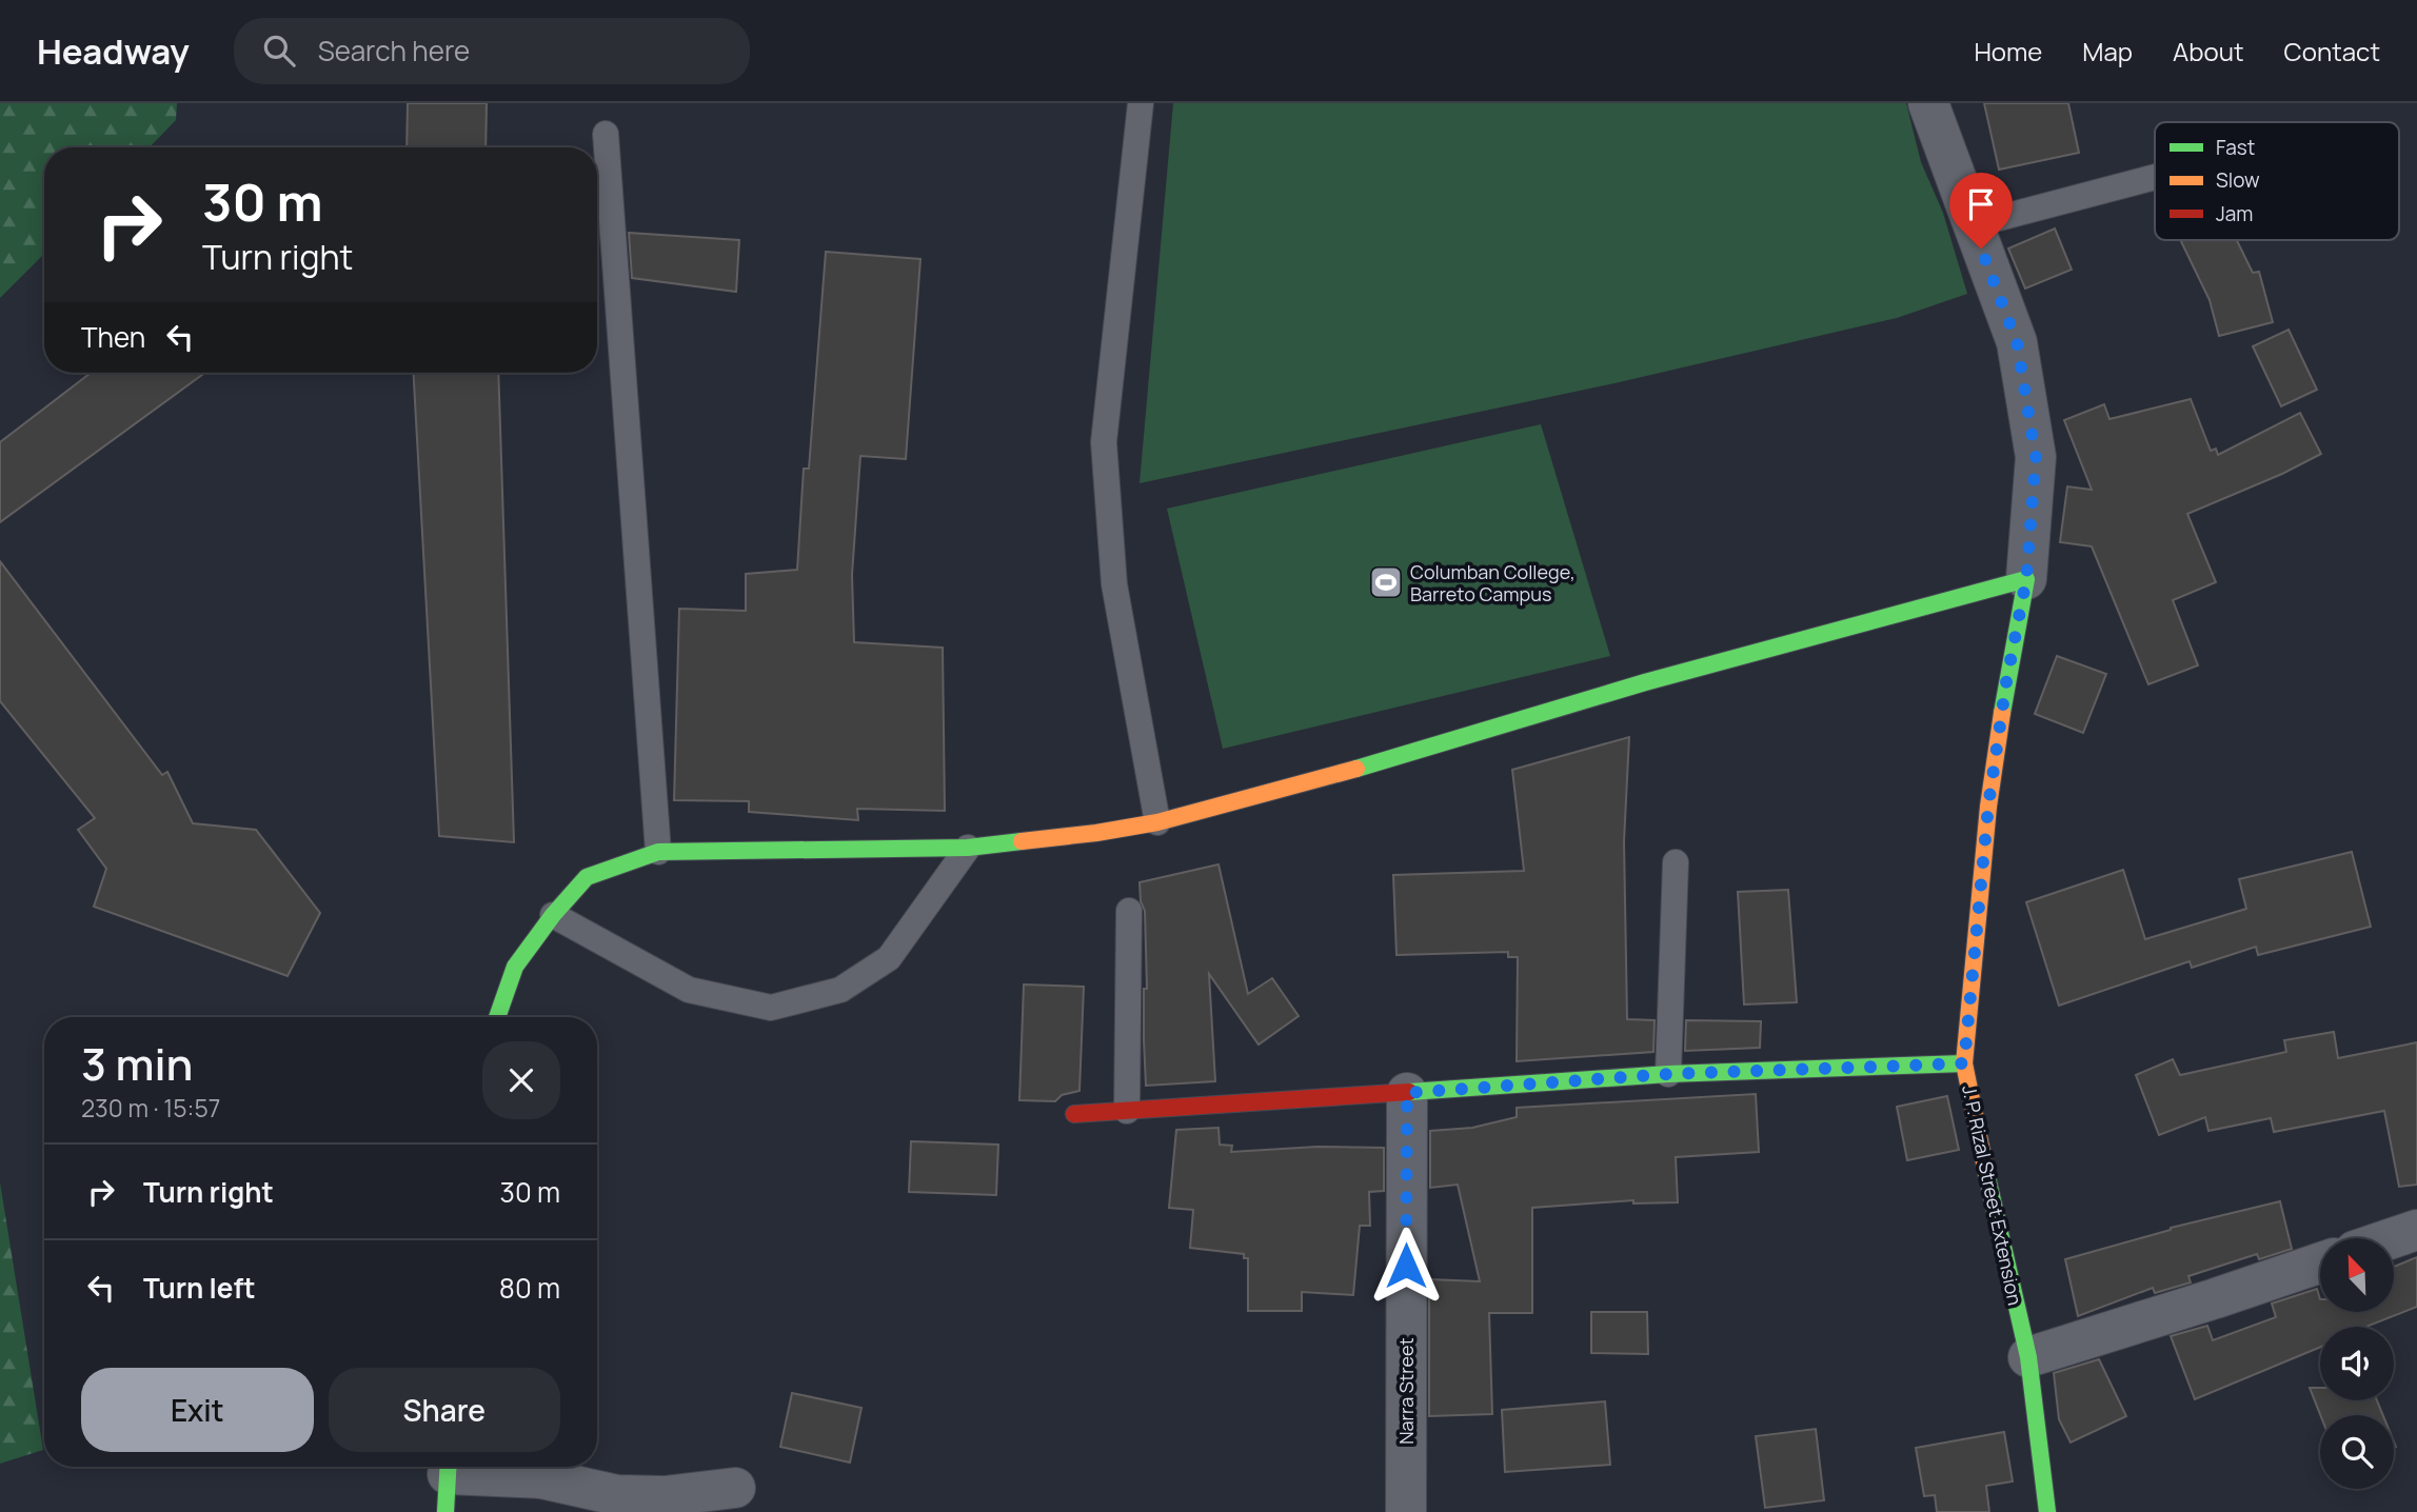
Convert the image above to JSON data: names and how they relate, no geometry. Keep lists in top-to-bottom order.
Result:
{
  "streets": {
    "street": ["J. P. Rizal Street Extension", "Narra Street"]
  },
  "places": {
    "sports": ["Columban College, Barreto Campus"]
  },
  "legend": ["Fast", "Slow", "Jam"],
  "north": "top left",
  "page": {
    "header": "Headway",
    "search": "Search here",
    "nav": [
      "Home",
      "Map",
      "About",
      "Contact"
    ],
    "turn": ["30 m", "Turn right"],
    "then": "Then",
    "heading": ["3 min", "230 m · 15:57"],
    "list": [
      {
        "name": "Turn right",
        "value": "30 m"
      },
      {
        "name": "Turn left",
        "value": "80 m"
      }
    ],
    "buttons": ["Exit", "Share"]
  }
}
